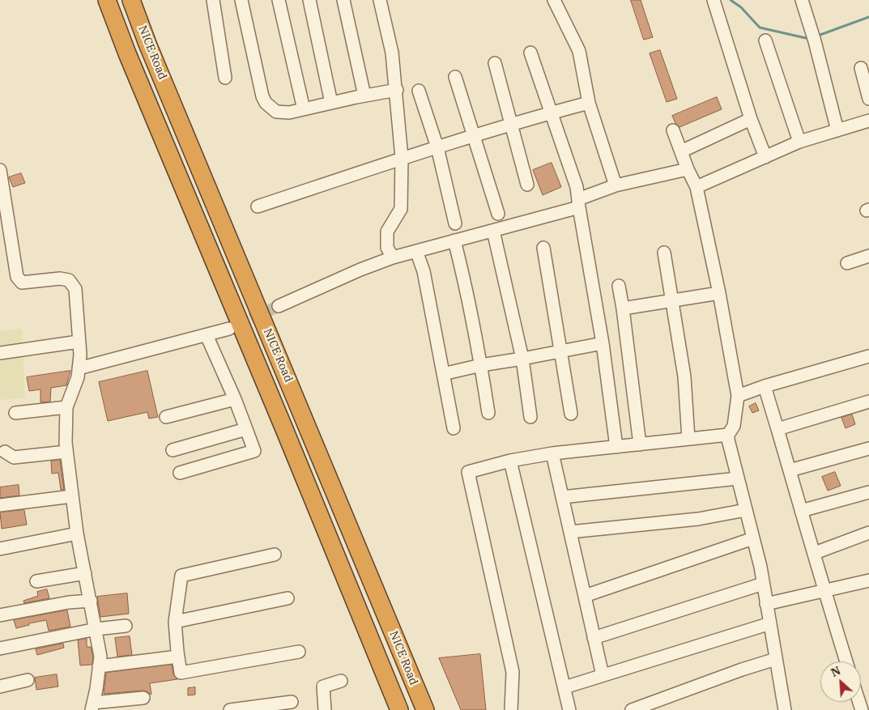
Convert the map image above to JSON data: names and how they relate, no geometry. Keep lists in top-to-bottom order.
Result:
{
  "streets": {
    "highway": ["NICE Road"]
  },
  "north": "top left"
}
